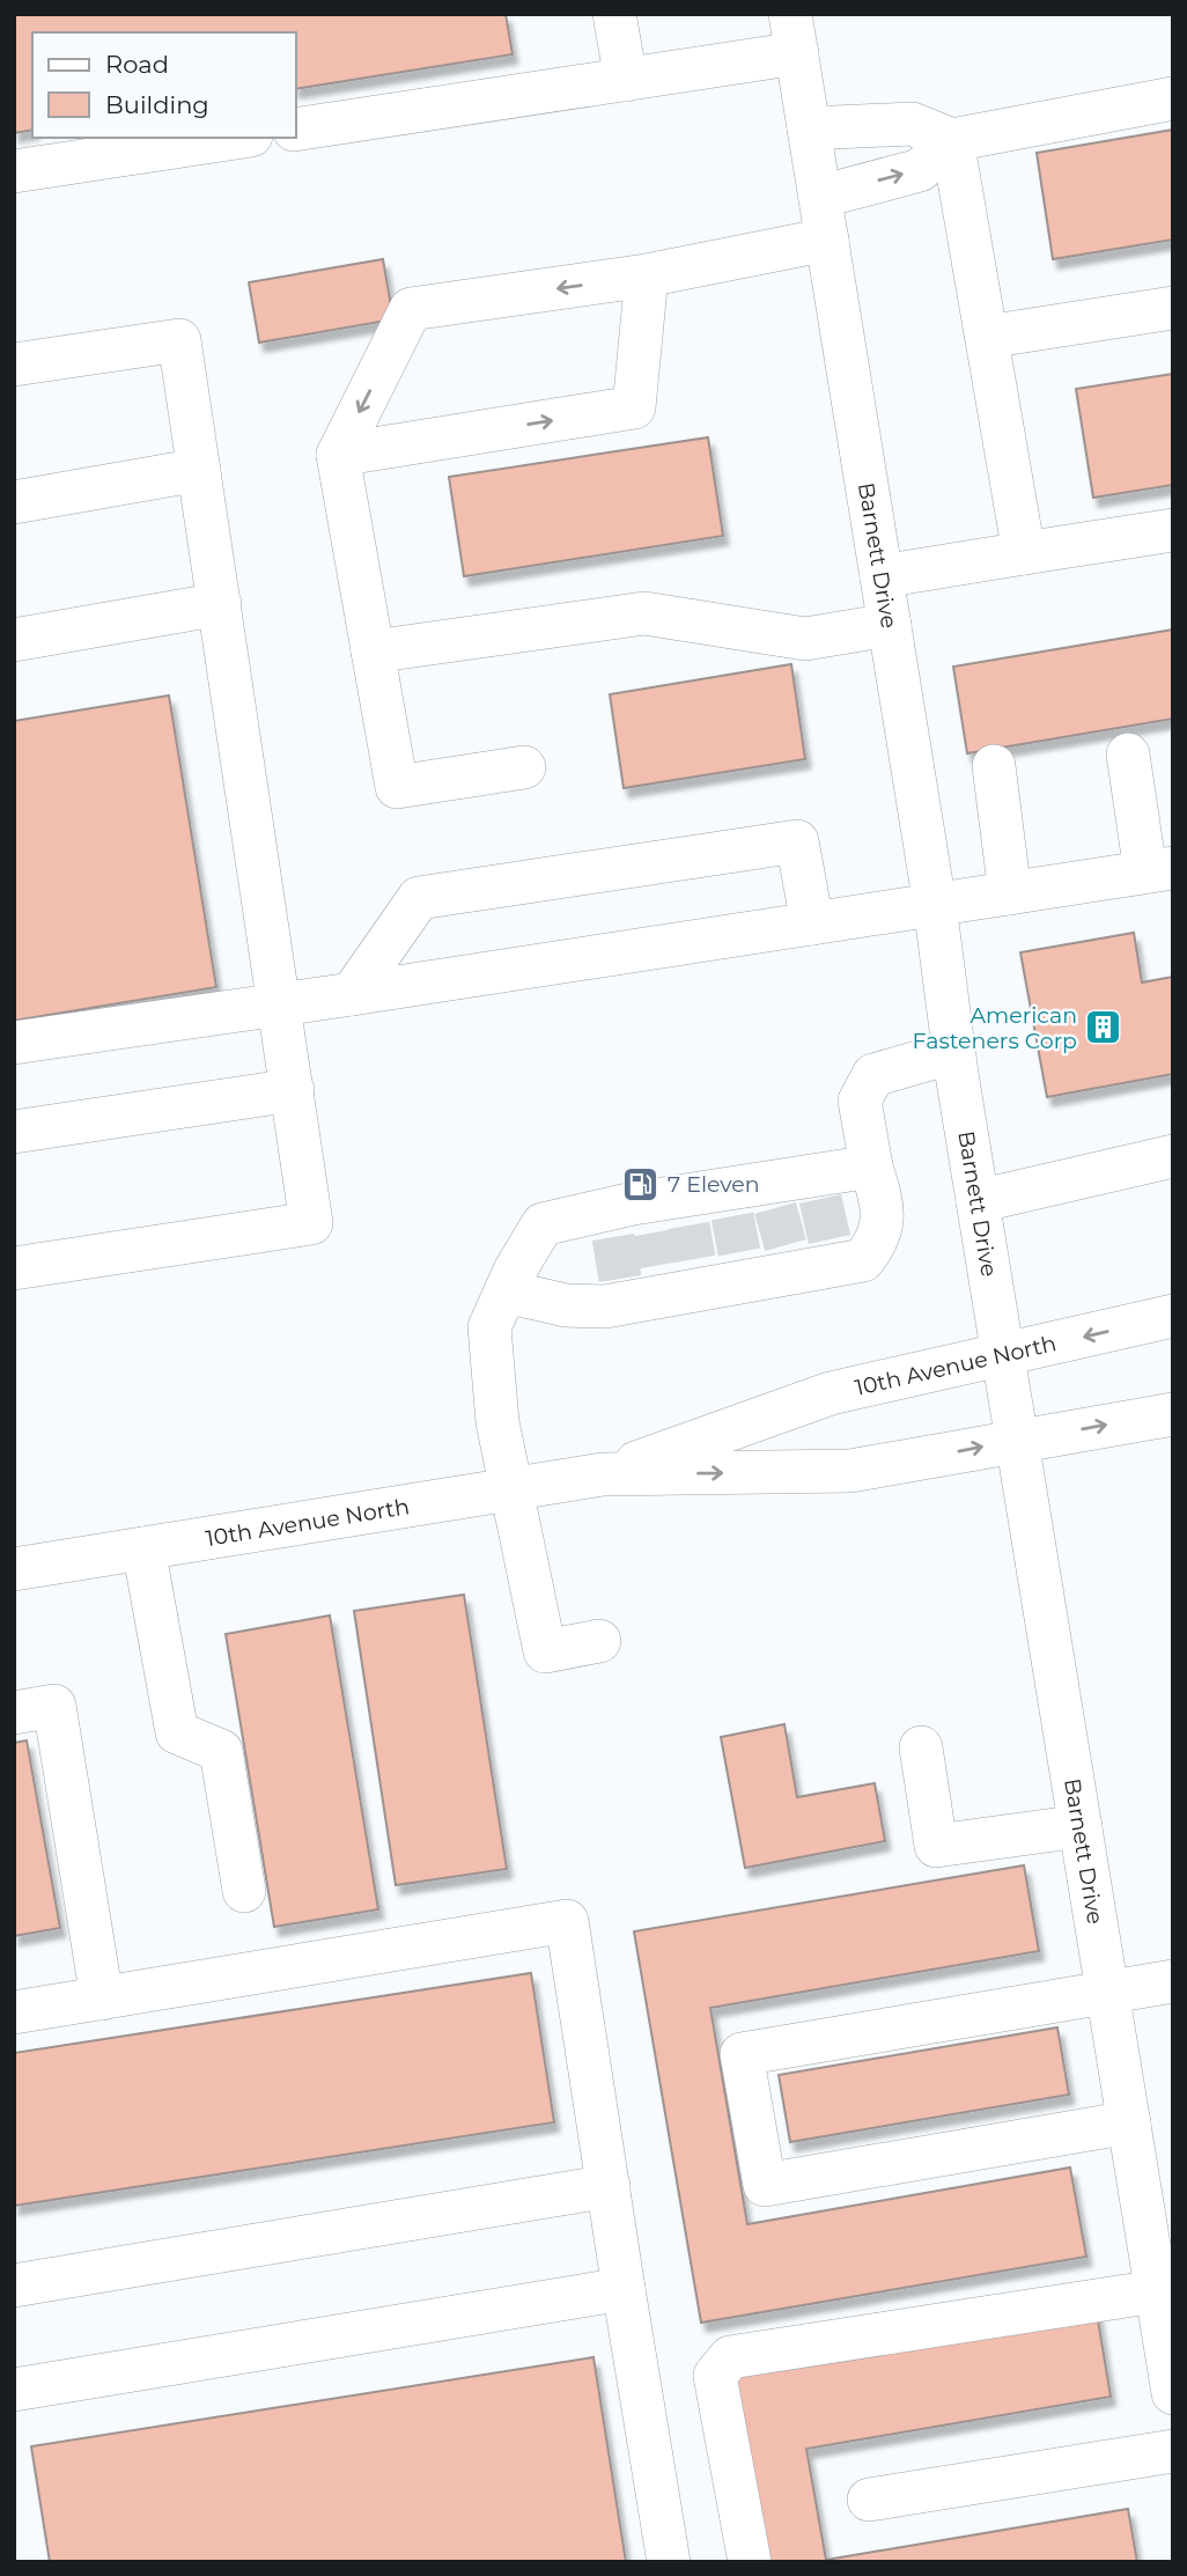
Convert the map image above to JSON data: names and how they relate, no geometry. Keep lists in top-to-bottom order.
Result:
{
  "streets": {
    "street": ["Barnett Drive", "10th Avenue North"]
  },
  "crossings": [
    ["Barnett Drive", "10th Avenue North"]
  ],
  "places": {
    "building": ["American Fasteners Corp"],
    "fuel station": ["7 Eleven"]
  },
  "legend": ["Road", "Building"]
}
